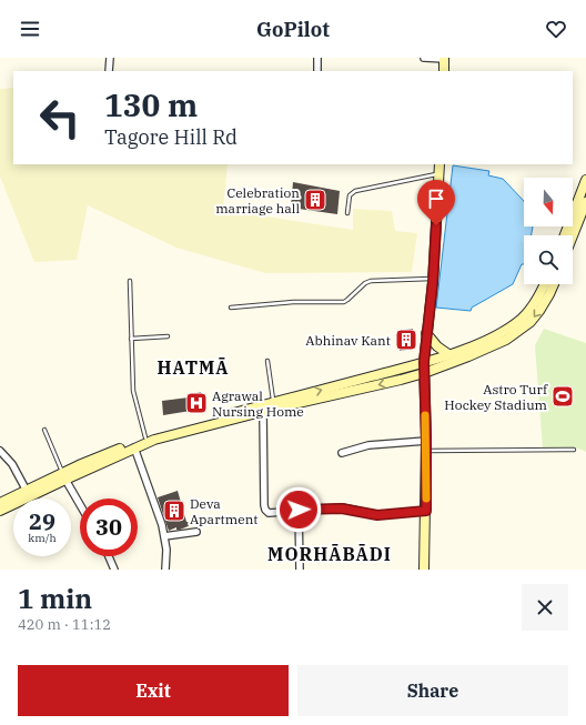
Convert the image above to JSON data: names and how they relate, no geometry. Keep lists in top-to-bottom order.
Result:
{
  "districts": ["HATMĀ", "MORHĀBĀDI"],
  "places": {
    "building": ["Celebration marriage hall", "Abhinav Kant", "Deva Apartment"],
    "sports": ["Astro Turf Hockey Stadium"],
    "hospital": ["Agrawal Nursing Home"]
  },
  "north": "bottom",
  "page": {
    "header": "GoPilot",
    "turn": ["130 m", "Tagore Hill Rd"],
    "speed": "29 km/h",
    "limit": "30",
    "heading": ["1 min", "420 m · 11:12"],
    "buttons": ["Exit", "Share"]
  }
}
